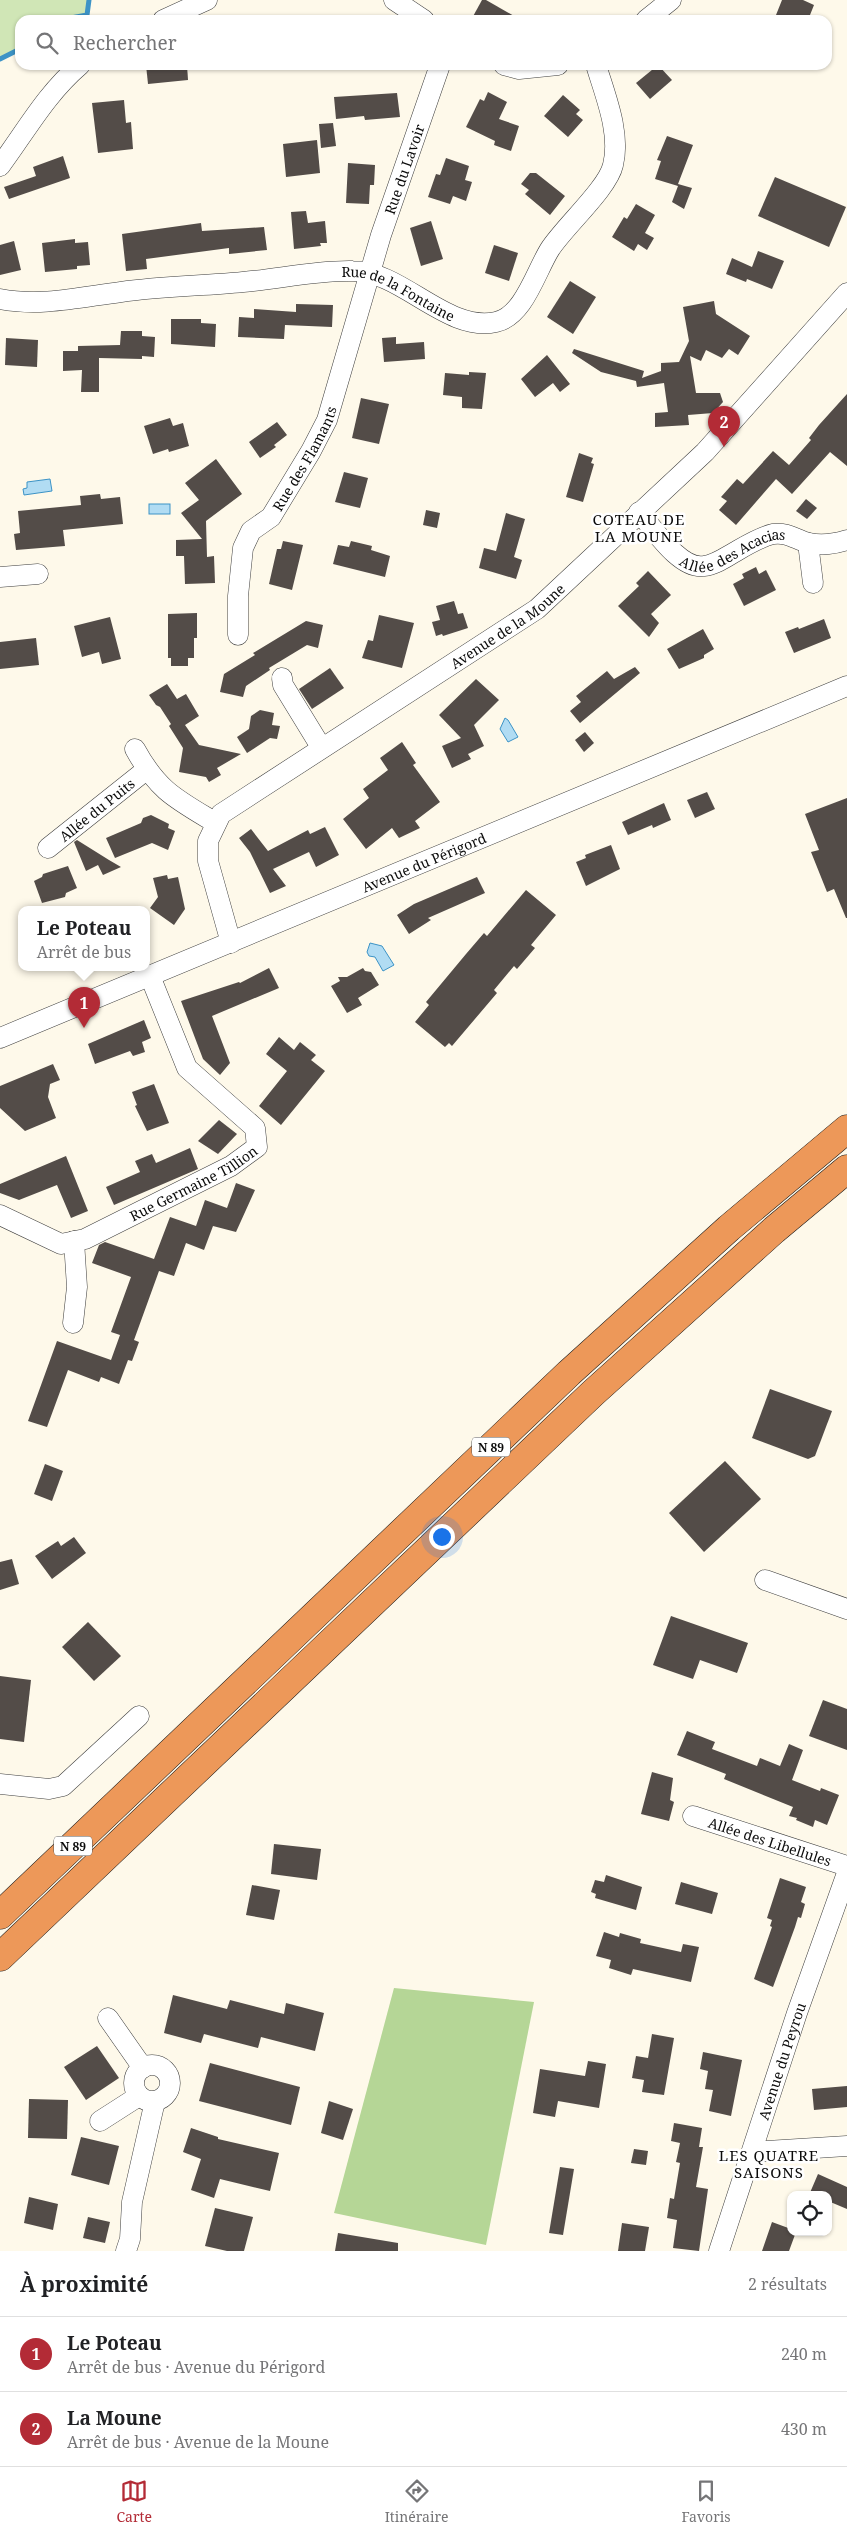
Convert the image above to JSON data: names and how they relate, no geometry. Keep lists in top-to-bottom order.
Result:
{
  "streets": {
    "highway": ["N 89"],
    "street": [
      "Rue du Lavoir",
      "Rue de la Fontaine",
      "Rue des Flamants",
      "Allée des Acacias",
      "Avenue de la Moune",
      "Allée du Puits",
      "Avenue du Périgord",
      "Rue Germaine Tillion",
      "Allée des Libellules",
      "Avenue du Peyrou"
    ]
  },
  "crossings": [
    ["Rue du Lavoir", "Rue de la Fontaine"],
    ["Rue du Lavoir", "Rue des Flamants"],
    ["Rue de la Fontaine", "Rue des Flamants"],
    ["Allée des Acacias", "Avenue de la Moune"],
    ["Avenue de la Moune", "Allée du Puits"],
    ["Avenue de la Moune", "Avenue du Périgord"],
    ["Avenue du Périgord", "Rue Germaine Tillion"]
  ],
  "districts": ["COTEAU DE LA MOUNE", "LES QUATRE SAISONS"],
  "page": {
    "search": "Rechercher",
    "pins": ["2", "1"],
    "popup": ["Le Poteau", "Arrêt de bus"],
    "heading": ["À proximité", "2 résultats"],
    "list": [
      {
        "mark": "1",
        "name": "Le Poteau",
        "note": "Arrêt de bus · Avenue du Périgord",
        "value": "240 m"
      },
      {
        "mark": "2",
        "name": "La Moune",
        "note": "Arrêt de bus · Avenue de la Moune",
        "value": "430 m"
      }
    ],
    "nav": ["Carte", "Itinéraire", "Favoris"]
  }
}
